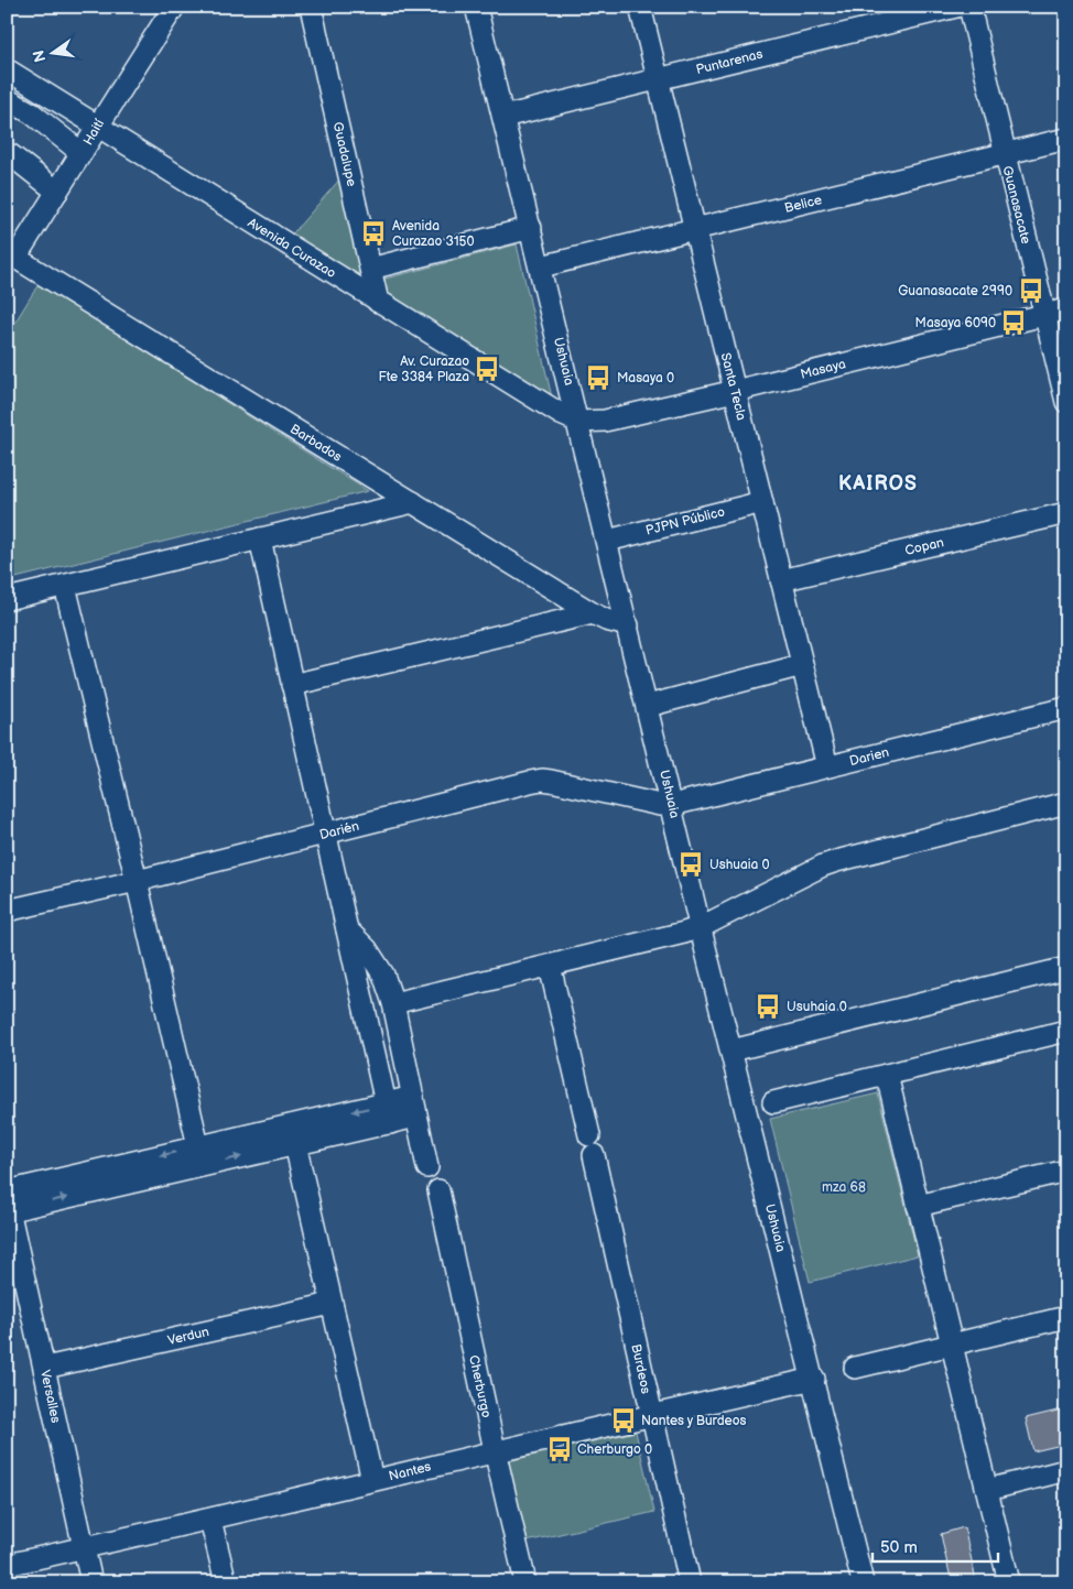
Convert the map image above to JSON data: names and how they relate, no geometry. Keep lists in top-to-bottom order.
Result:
{
  "streets": {
    "street": [
      "Puntarenas",
      "Haití",
      "Guadalupe",
      "Belice",
      "Guanasacate",
      "Avenida Curazao",
      "Ushuaia",
      "Masaya",
      "Santa Tecla",
      "Barbados",
      "PJPN Público",
      "Copan",
      "Darien",
      "Darién",
      "Verdun",
      "Burdeos",
      "Cherburgo",
      "Versalles",
      "Nantes"
    ]
  },
  "crossings": [
    ["Puntarenas", "Ushuaia"],
    ["Puntarenas", "Santa Tecla"],
    ["Haití", "Avenida Curazao"],
    ["Haití", "Barbados"],
    ["Guadalupe", "Avenida Curazao"],
    ["Belice", "Guanasacate"],
    ["Belice", "Ushuaia"],
    ["Belice", "Santa Tecla"],
    ["Guanasacate", "Masaya"],
    ["Avenida Curazao", "Ushuaia"],
    ["Avenida Curazao", "Masaya"],
    ["Ushuaia", "Masaya"],
    ["Ushuaia", "Barbados"],
    ["Ushuaia", "PJPN Público"],
    ["Ushuaia", "Darien"],
    ["Ushuaia", "Darién"],
    ["Ushuaia", "Nantes"],
    ["Masaya", "Santa Tecla"],
    ["Santa Tecla", "PJPN Público"],
    ["Santa Tecla", "Copan"],
    ["Santa Tecla", "Darien"],
    ["Darien", "Darién"],
    ["Verdun", "Versalles"],
    ["Burdeos", "Nantes"],
    ["Cherburgo", "Nantes"],
    ["Versalles", "Nantes"]
  ],
  "districts": ["KAIROS"],
  "parks": ["mza 68"],
  "places": {
    "bus stop": [
      "Avenida Curazao 3150",
      "Guanasacate 2990",
      "Masaya 6090",
      "Av. Curazao Fte 3384 Plaza",
      "Masaya 0",
      "Ushuaia 0",
      "Usuhaia 0",
      "Nantes y Burdeos",
      "Cherburgo 0"
    ]
  },
  "scale_bar": "50 m",
  "north": "left"
}
